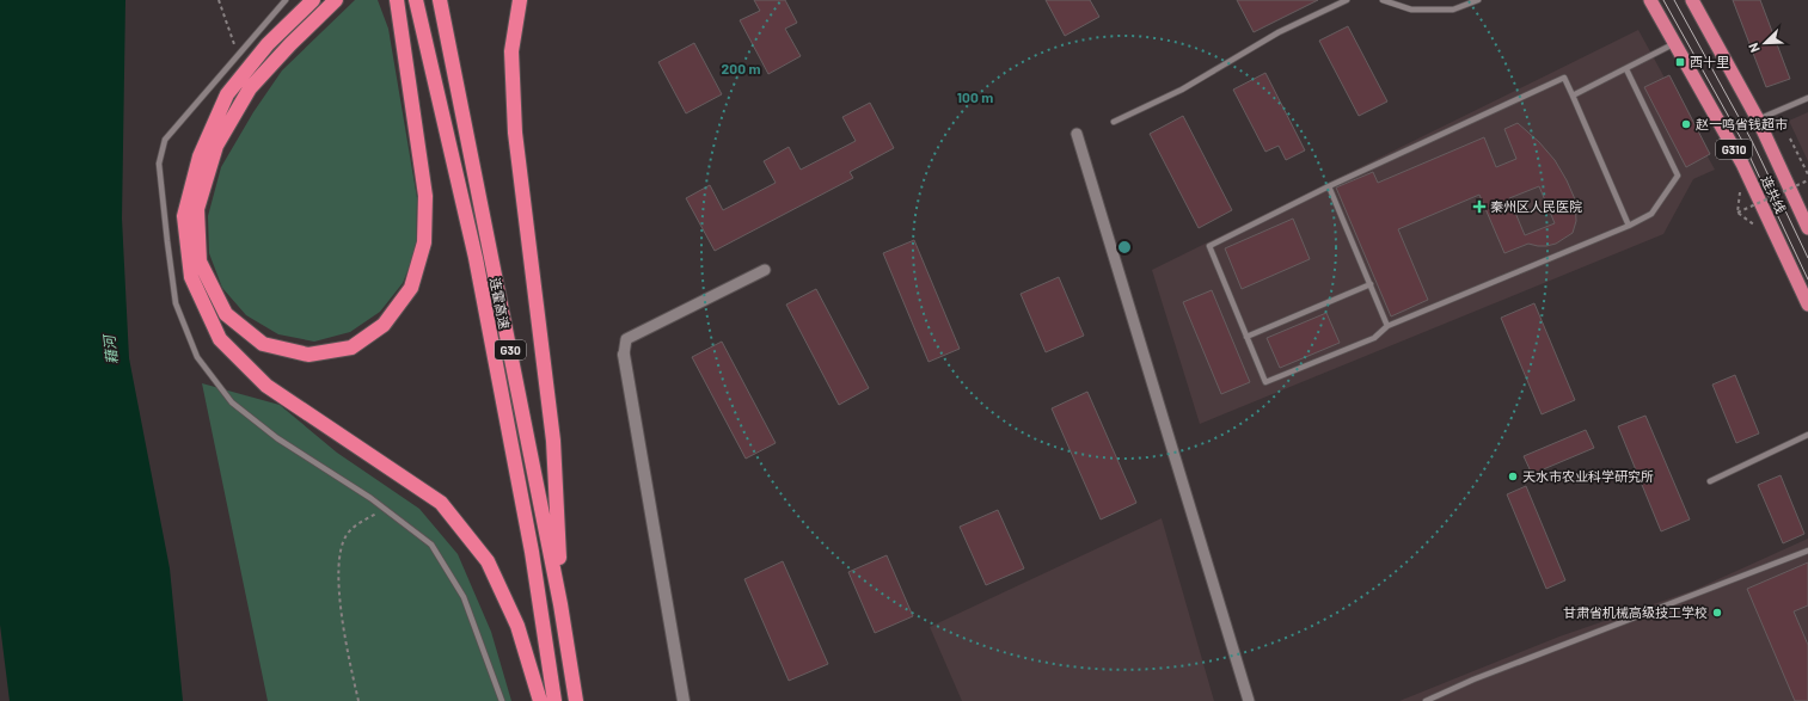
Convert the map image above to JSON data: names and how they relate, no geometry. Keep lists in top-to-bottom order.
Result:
{
  "streets": {
    "highway": [
      "G310",
      "连共线",
      "连霍高速",
      "G30"
    ]
  },
  "crossings": [
    ["G310", "连共线"]
  ],
  "water": ["藉河"],
  "places": {
    "transit": ["西十里"],
    "other": ["赵一鸣省钱超市", "天水市农业科学研究所", "甘肃省机械高级技工学校"],
    "health": ["秦州区人民医院"]
  },
  "north": "bottom left",
  "rings": ["200 m", "100 m"]
}
